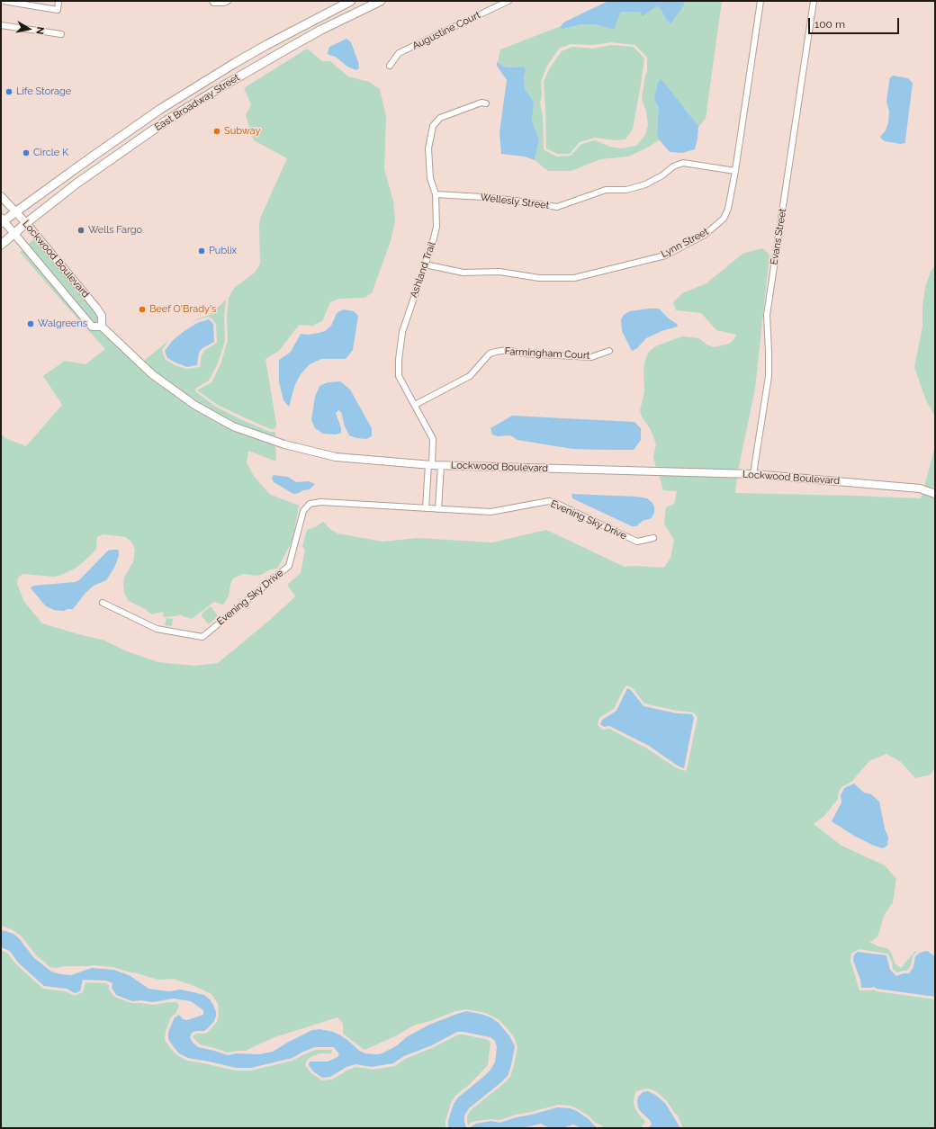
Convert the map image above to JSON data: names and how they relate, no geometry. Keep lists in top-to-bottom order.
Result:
{
  "streets": {
    "main road": ["East Broadway Street"],
    "street": [
      "Augustine Court",
      "Wellesly Street",
      "Evans Street",
      "Lynn Street",
      "Lockwood Boulevard",
      "Ashland Trail",
      "Farmingham Court",
      "Evening Sky Drive"
    ]
  },
  "crossings": [
    ["East Broadway Street", "Lockwood Boulevard"],
    ["Wellesly Street", "Lynn Street"],
    ["Wellesly Street", "Ashland Trail"],
    ["Evans Street", "Lockwood Boulevard"],
    ["Lynn Street", "Ashland Trail"],
    ["Lockwood Boulevard", "Ashland Trail"],
    ["Ashland Trail", "Farmingham Court"]
  ],
  "places": [
    "Life Storage",
    "Subway",
    "Circle K",
    "Wells Fargo",
    "Publix",
    "Beef O'Brady's",
    "Walgreens"
  ],
  "scale_bar": "100 m",
  "north": "right"
}
